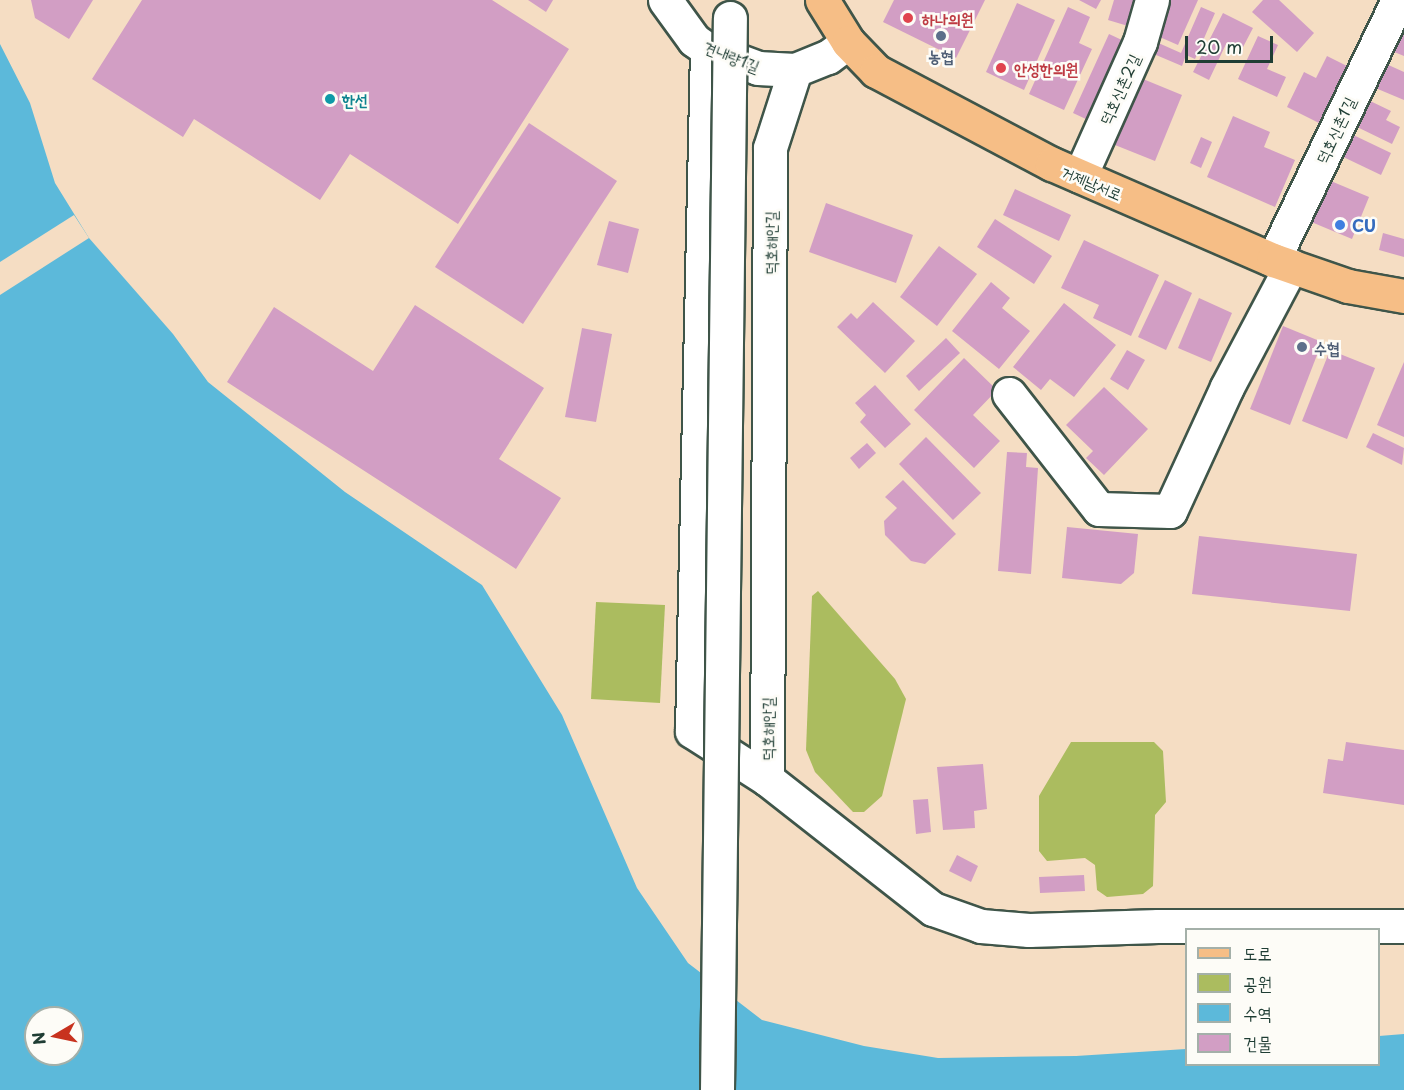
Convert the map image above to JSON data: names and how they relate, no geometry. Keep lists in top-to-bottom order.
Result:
{
  "streets": {
    "main road": ["거제남서로"],
    "street": [
      "견내량1길",
      "덕호신촌2길",
      "덕호신촌1길",
      "덕호해안길"
    ]
  },
  "crossings": [
    ["견내량1길", "거제남서로"],
    ["견내량1길", "덕호해안길"],
    ["덕호신촌2길", "거제남서로"],
    ["덕호신촌1길", "거제남서로"]
  ],
  "places": [
    "하나의원",
    "농협",
    "안성한의원",
    "한선",
    "CU",
    "수협"
  ],
  "legend": [
    "도로",
    "공원",
    "수역",
    "건물"
  ],
  "scale_bar": "20 m",
  "north": "left"
}
